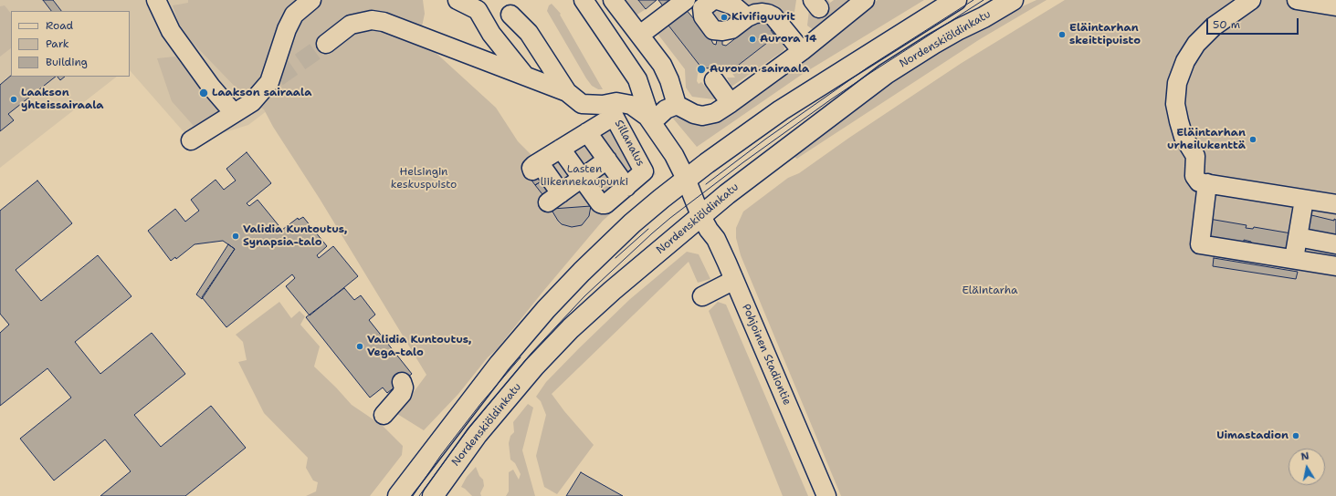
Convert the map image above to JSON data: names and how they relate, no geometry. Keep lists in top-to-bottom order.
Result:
{
  "streets": {
    "main road": ["Nordenskiöldinkatu"],
    "street": ["Sillanalus", "Pohjoinen Stadiontie"]
  },
  "crossings": [
    ["Nordenskiöldinkatu", "Pohjoinen Stadiontie"]
  ],
  "parks": ["Lasten liikennekaupunki", "Helsingin keskuspuisto", "Eläintarha"],
  "places": [
    "Kivifiguurit",
    "Eläintarhan skeittipuisto",
    "Aurora 14",
    "Auroran sairaala",
    "Laakson sairaala",
    "Laakson yhteissairaala",
    "Eläintarhan urheilukenttä",
    "Validia Kuntoutus, Synapsia-talo",
    "Validia Kuntoutus, Vega-talo",
    "Uimastadion"
  ],
  "legend": ["Road", "Park", "Building"],
  "scale_bar": "50 m",
  "north": "top"
}
